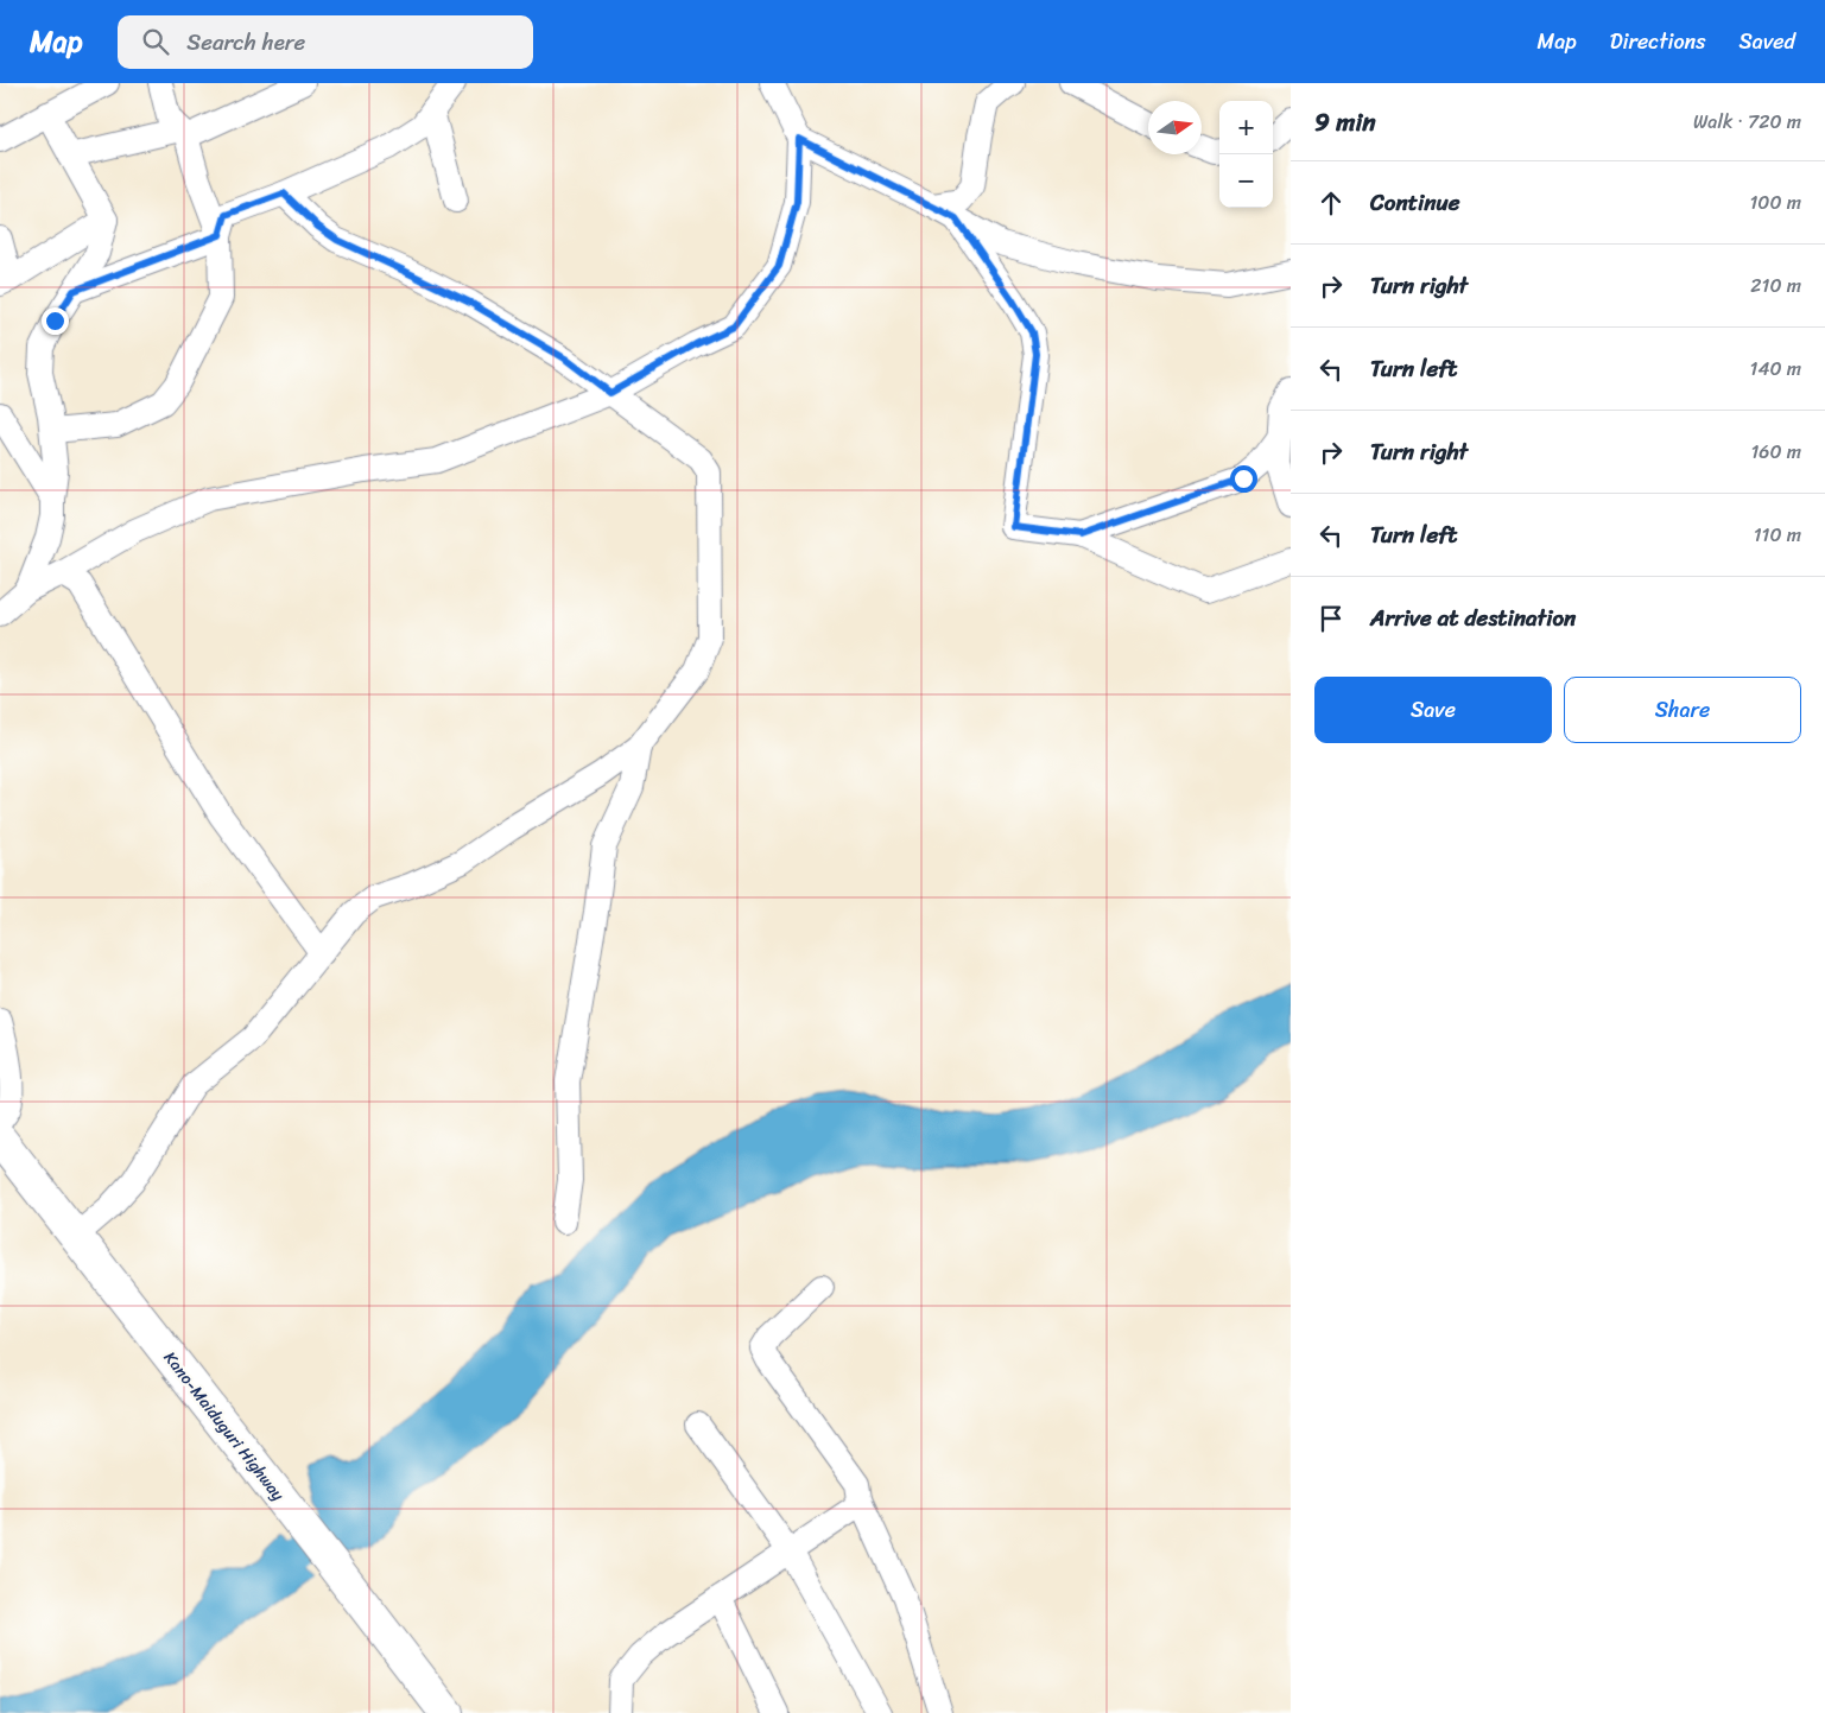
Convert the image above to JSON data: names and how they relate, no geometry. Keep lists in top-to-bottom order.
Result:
{
  "streets": {
    "highway": ["Kano-Maiduguri Highway"]
  },
  "north": "right",
  "page": {
    "header": "Map",
    "search": "Search here",
    "nav": ["Map", "Directions", "Saved"],
    "heading": ["9 min", "Walk · 720 m"],
    "map_buttons": ["+", "−"],
    "list": [
      ["Continue", "100 m"],
      ["Turn right", "210 m"],
      ["Turn left", "140 m"],
      ["Turn right", "160 m"],
      ["Turn left", "110 m"],
      "Arrive at destination"
    ],
    "buttons": ["Save", "Share"]
  }
}
